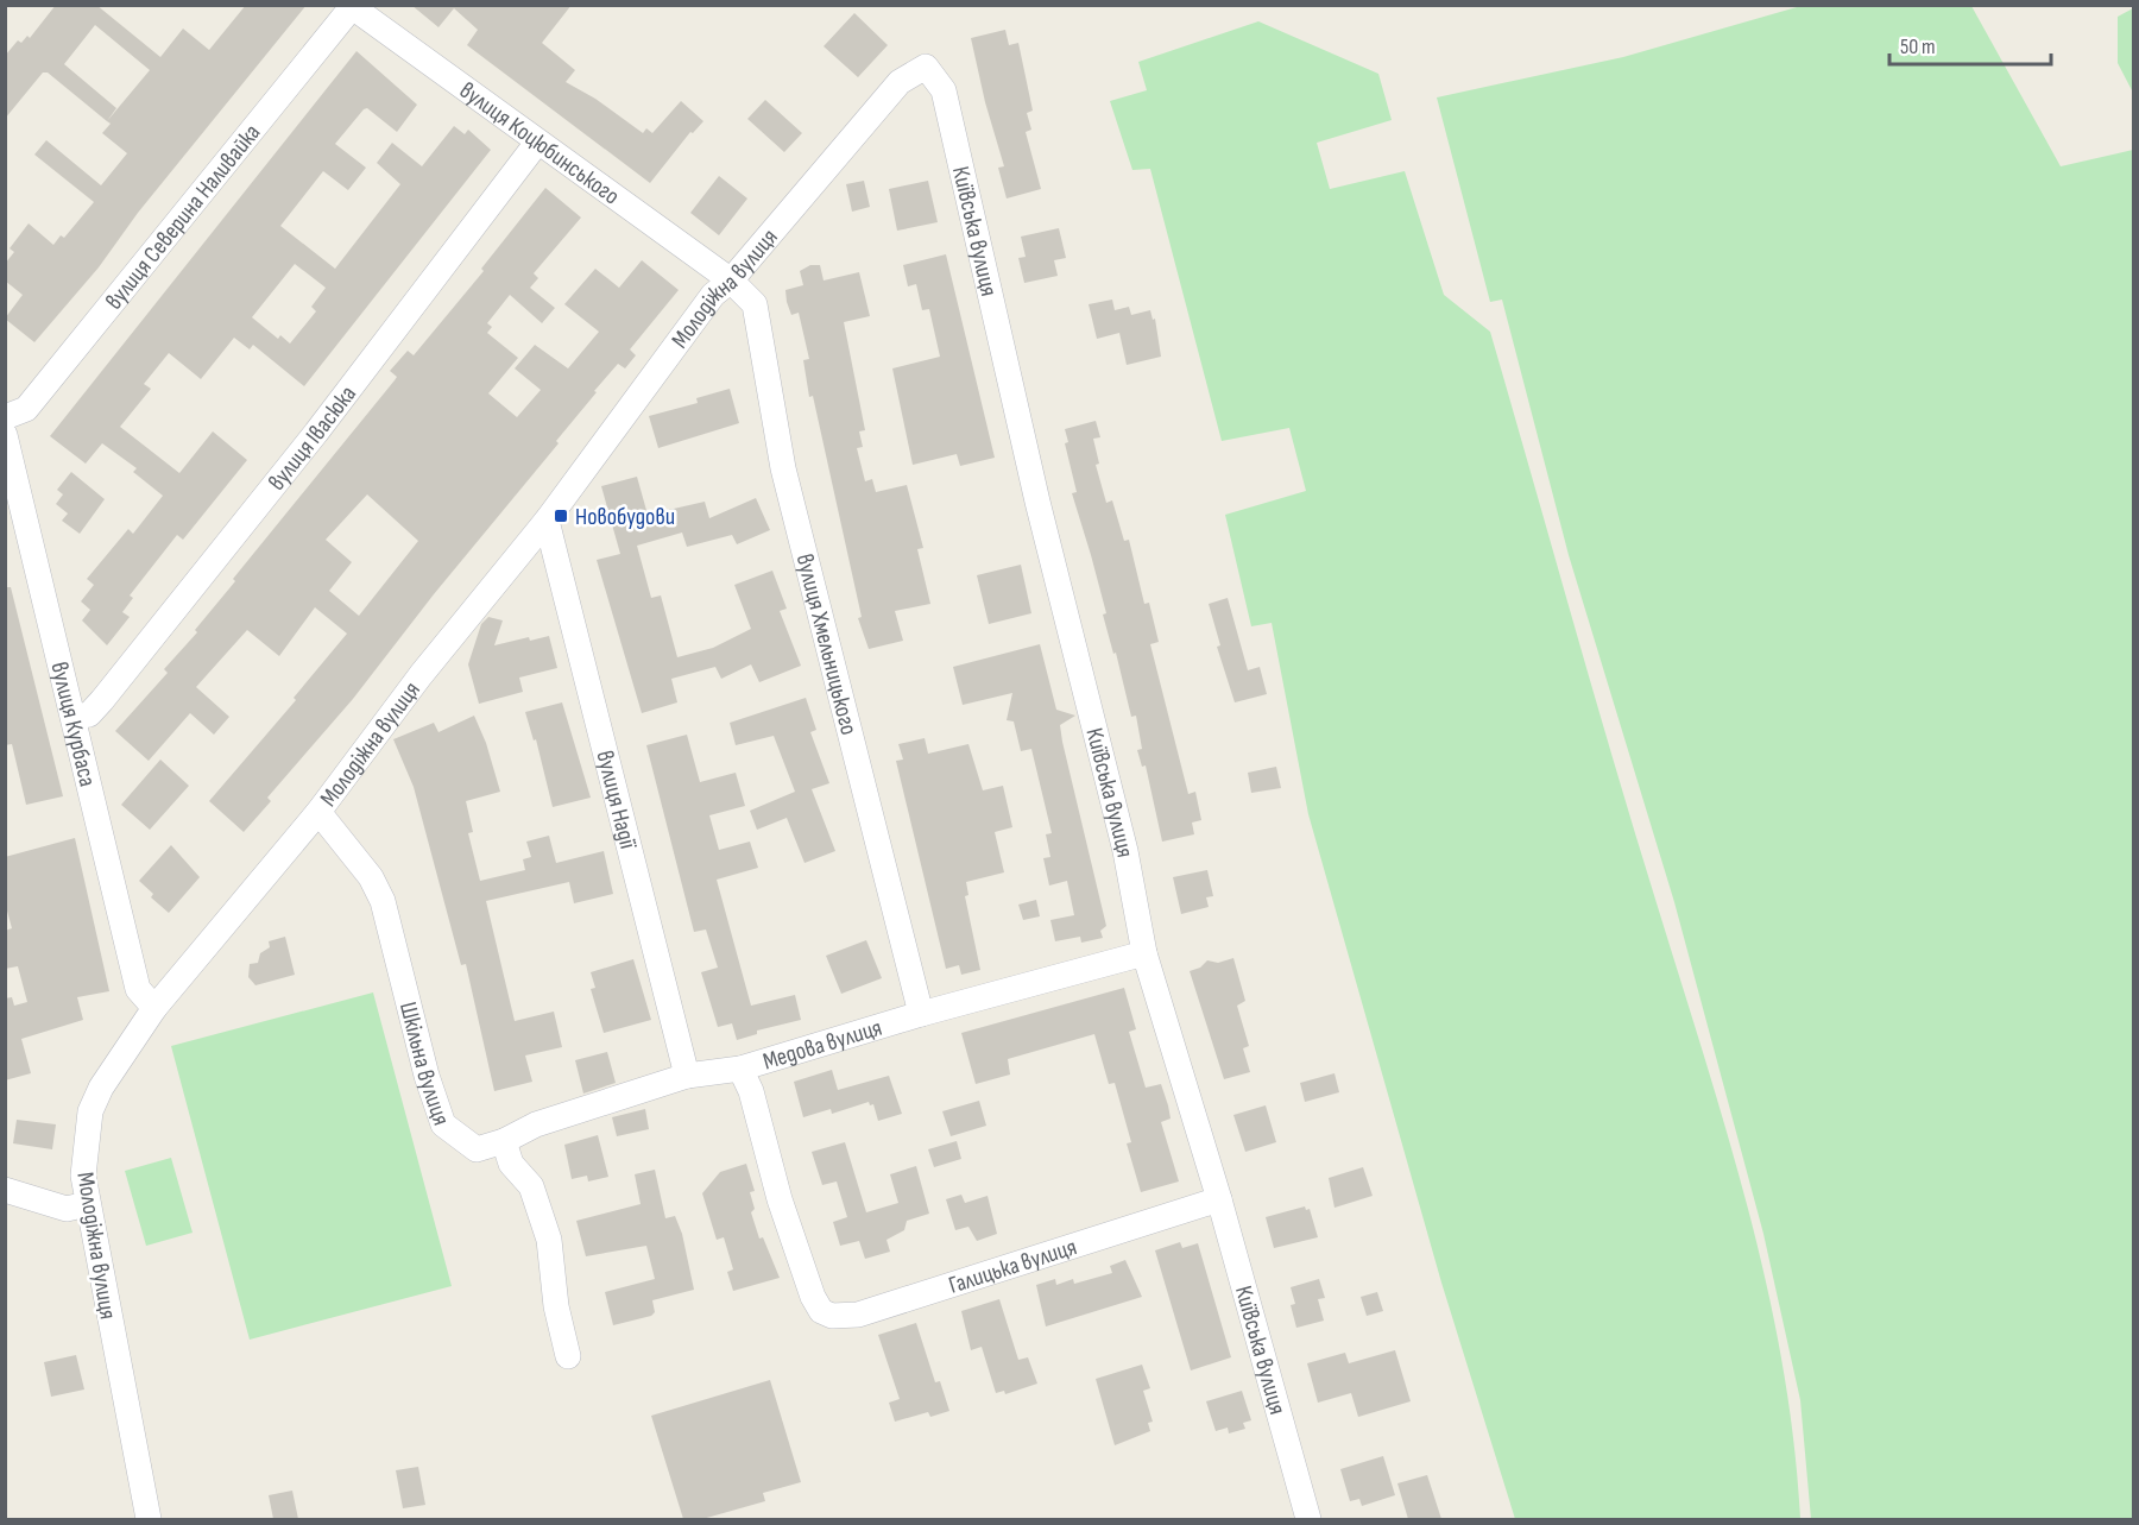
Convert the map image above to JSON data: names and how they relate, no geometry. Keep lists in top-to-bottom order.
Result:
{
  "streets": {
    "street": [
      "вулиця Коцюбинського",
      "вулиця Северина Наливайка",
      "Київська вулиця",
      "Молодіжна вулиця",
      "вулиця Івасюка",
      "вулиця Хмельницького",
      "вулиця Курбаса",
      "вулиця Надії",
      "Медова вулиця",
      "Шкільна вулиця",
      "Галицька вулиця"
    ]
  },
  "crossings": [
    ["вулиця Коцюбинського", "вулиця Северина Наливайка"],
    ["вулиця Коцюбинського", "Молодіжна вулиця"],
    ["вулиця Коцюбинського", "вулиця Івасюка"],
    ["вулиця Коцюбинського", "вулиця Хмельницького"],
    ["Київська вулиця", "Молодіжна вулиця"],
    ["Київська вулиця", "Медова вулиця"],
    ["Київська вулиця", "Галицька вулиця"],
    ["Молодіжна вулиця", "вулиця Хмельницького"],
    ["Молодіжна вулиця", "вулиця Курбаса"],
    ["Молодіжна вулиця", "вулиця Надії"],
    ["Молодіжна вулиця", "Шкільна вулиця"],
    ["вулиця Івасюка", "вулиця Курбаса"],
    ["вулиця Хмельницького", "Медова вулиця"],
    ["вулиця Надії", "Медова вулиця"],
    ["Медова вулиця", "Шкільна вулиця"],
    ["Медова вулиця", "Галицька вулиця"]
  ],
  "places": {
    "transit": ["Новобудови"]
  },
  "scale_bar": "50 m"
}
